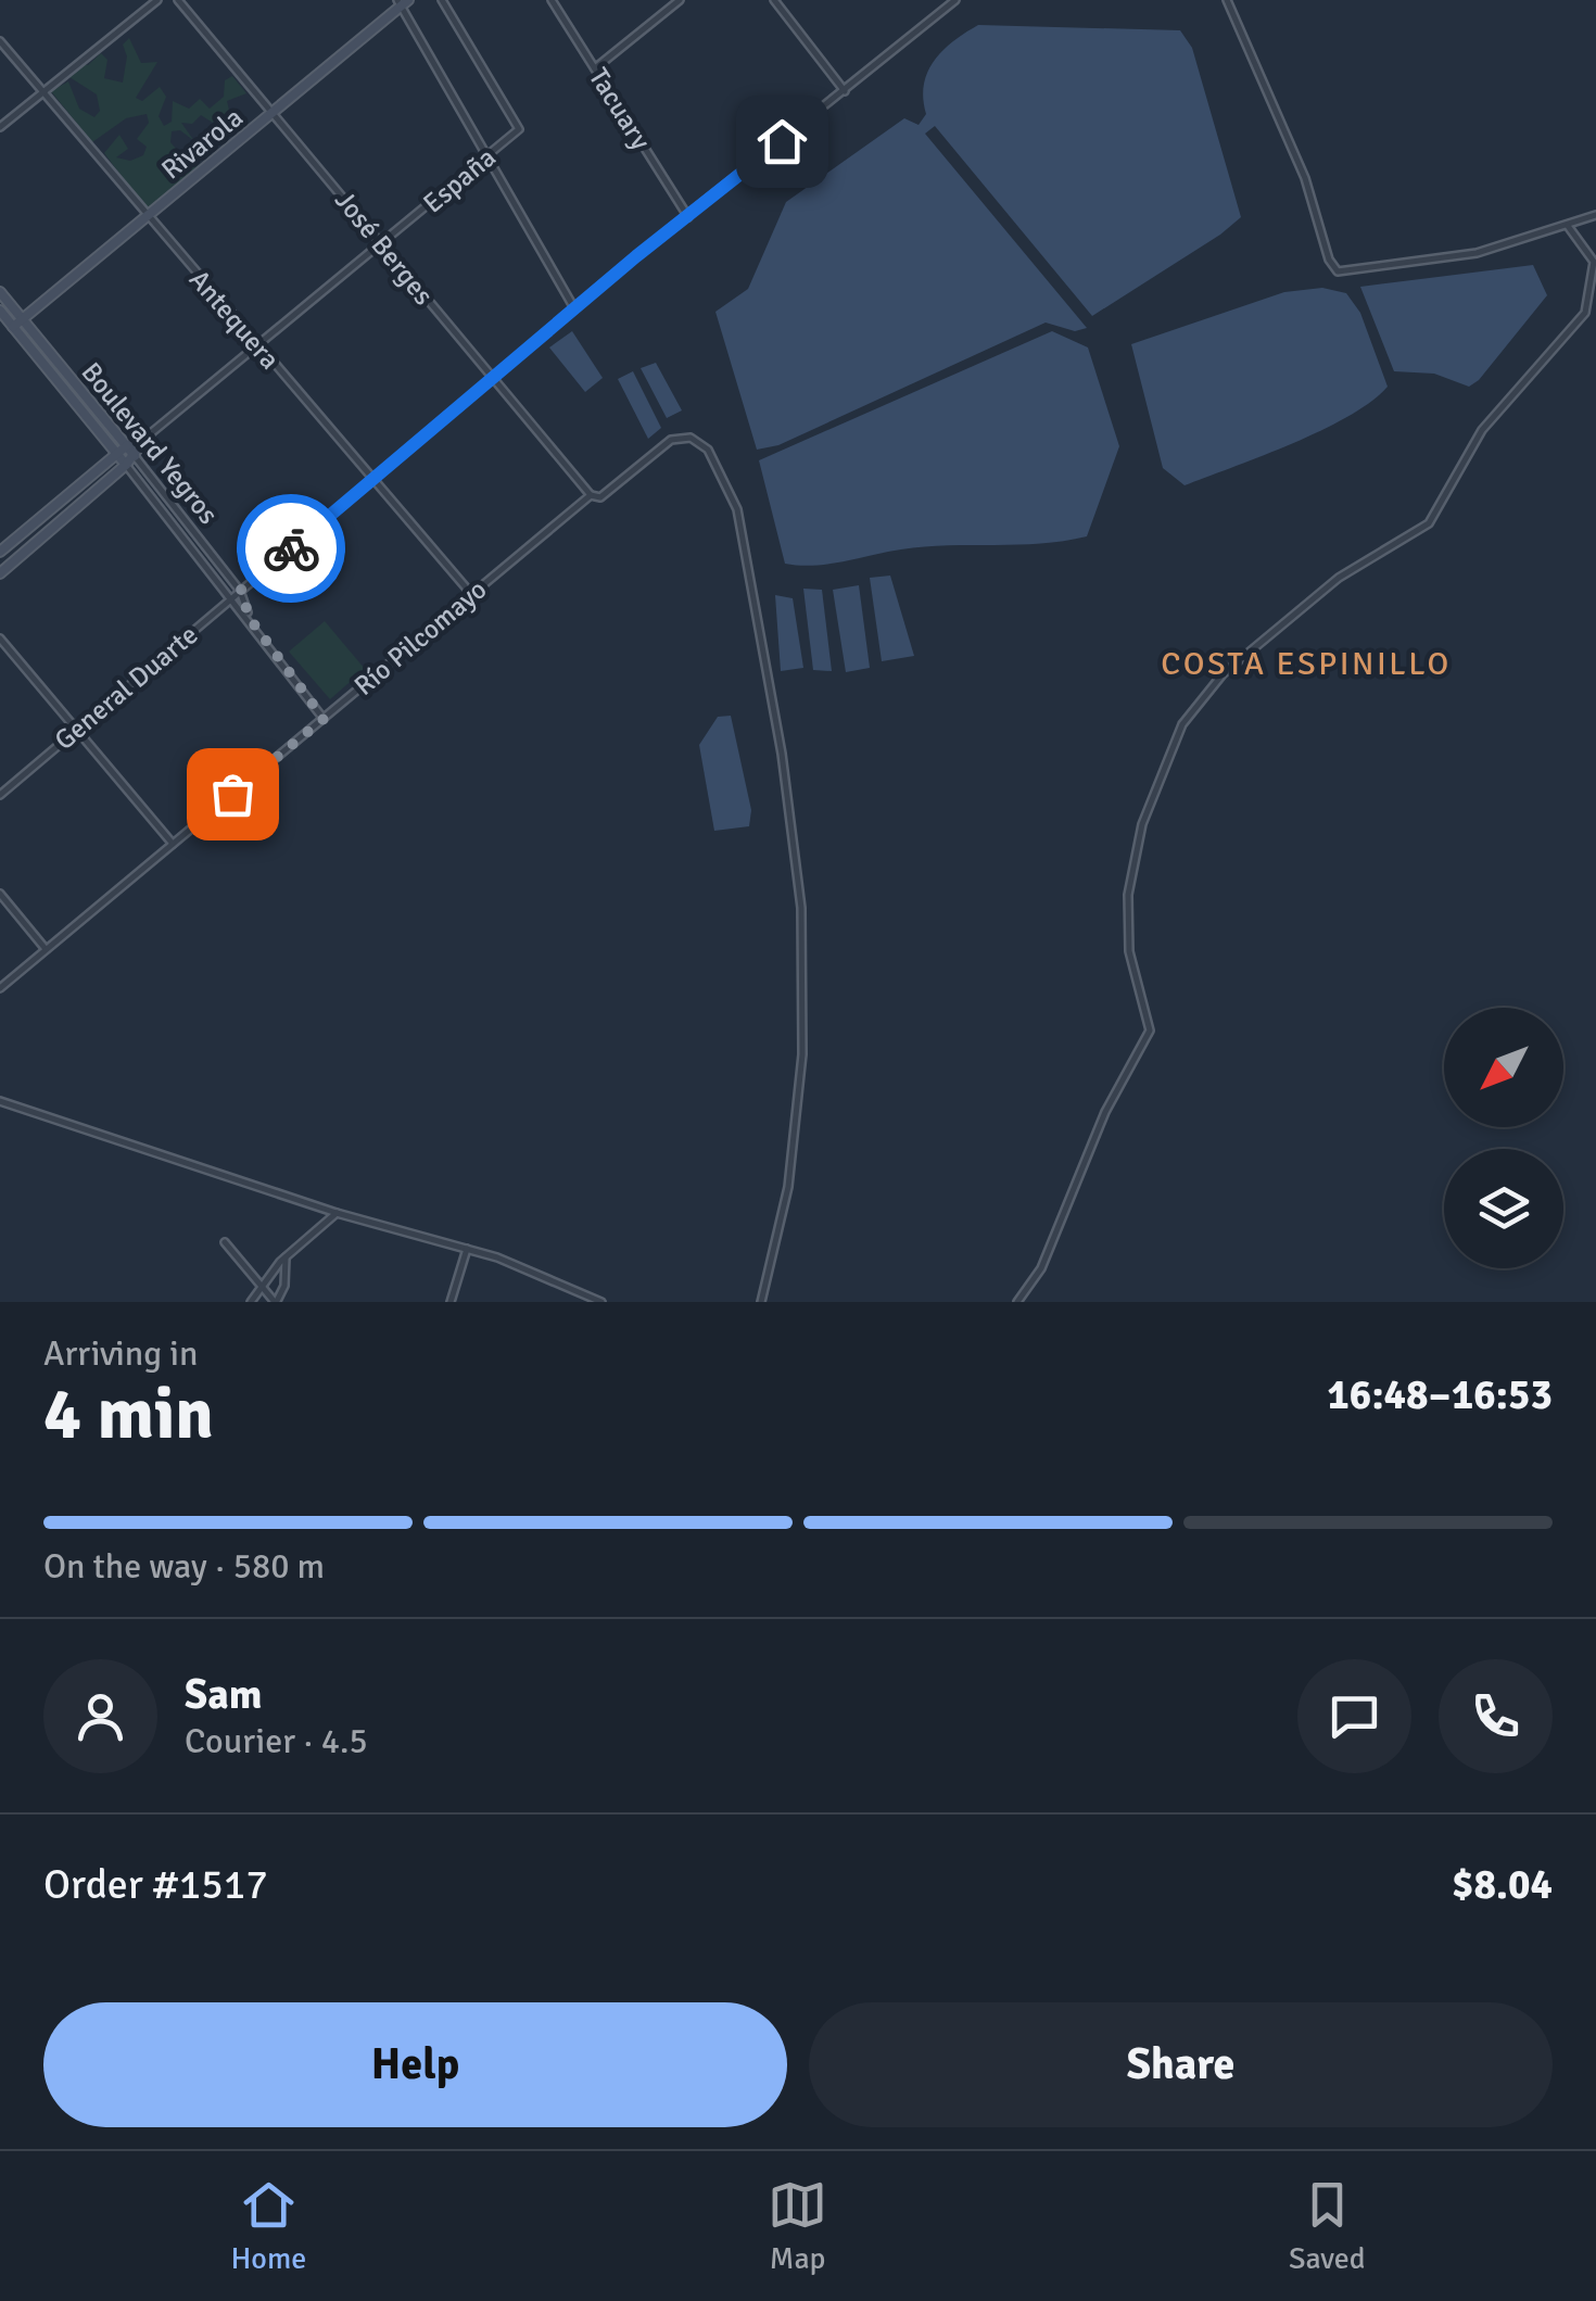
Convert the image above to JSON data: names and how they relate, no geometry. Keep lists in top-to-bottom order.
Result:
{
  "streets": {
    "street": [
      "Tacuary",
      "Rivarola",
      "España",
      "José Berges",
      "Antequera",
      "Boulevard Yegros",
      "Río Pilcomayo",
      "General Duarte"
    ]
  },
  "crossings": [
    ["Tacuary", "General Duarte"],
    ["Rivarola", "José Berges"],
    ["Rivarola", "Antequera"],
    ["Rivarola", "Boulevard Yegros"],
    ["España", "José Berges"],
    ["España", "Antequera"],
    ["José Berges", "Río Pilcomayo"],
    ["José Berges", "General Duarte"],
    ["Antequera", "Río Pilcomayo"],
    ["Antequera", "General Duarte"],
    ["Boulevard Yegros", "General Duarte"]
  ],
  "districts": ["COSTA ESPINILLO"],
  "north": "bottom left",
  "page": {
    "heading": ["4 min", "Arriving in", "16:48–16:53"],
    "panel": [
      "Sam",
      "Courier · 4.5",
      "Order #1517",
      "$8.04"
    ],
    "bar": "On the way · 580 m",
    "buttons": ["Help", "Share"],
    "tabs": ["Home", "Map", "Saved"]
  }
}
